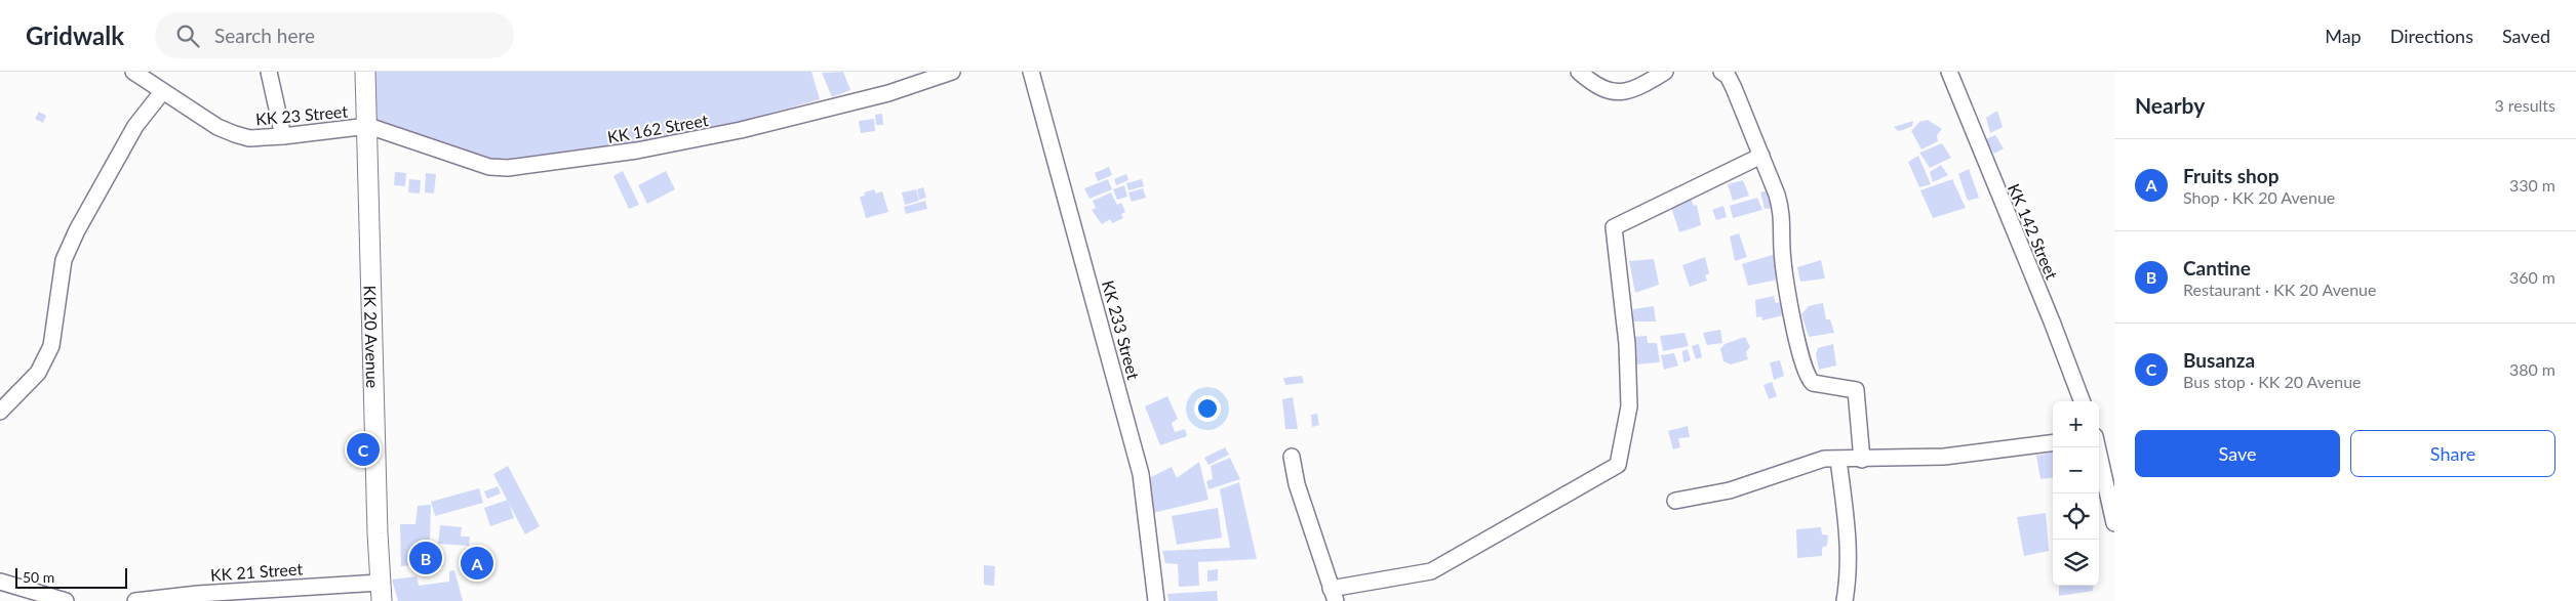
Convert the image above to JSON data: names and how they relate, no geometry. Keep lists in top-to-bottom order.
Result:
{
  "streets": {
    "main road": ["KK 20 Avenue"],
    "street": [
      "KK 23 Street",
      "KK 162 Street",
      "KK 142 Street",
      "KK 233 Street",
      "KK 21 Street"
    ]
  },
  "crossings": [
    ["KK 23 Street", "KK 162 Street"],
    ["KK 23 Street", "KK 20 Avenue"],
    ["KK 162 Street", "KK 20 Avenue"],
    ["KK 20 Avenue", "KK 21 Street"]
  ],
  "scale_bar": "50 m",
  "page": {
    "header": "Gridwalk",
    "search": "Search here",
    "nav": ["Map", "Directions", "Saved"],
    "heading": ["Nearby", "3 results"],
    "list": [
      {
        "mark": "A",
        "name": "Fruits shop",
        "note": "Shop · KK 20 Avenue",
        "value": "330 m"
      },
      {
        "mark": "B",
        "name": "Cantine",
        "note": "Restaurant · KK 20 Avenue",
        "value": "360 m"
      },
      {
        "mark": "C",
        "name": "Busanza",
        "note": "Bus stop · KK 20 Avenue",
        "value": "380 m"
      }
    ],
    "map_buttons": ["+", "−"],
    "buttons": ["Save", "Share"],
    "pins": ["C", "B", "A"],
    "scale": "50 m"
  }
}
